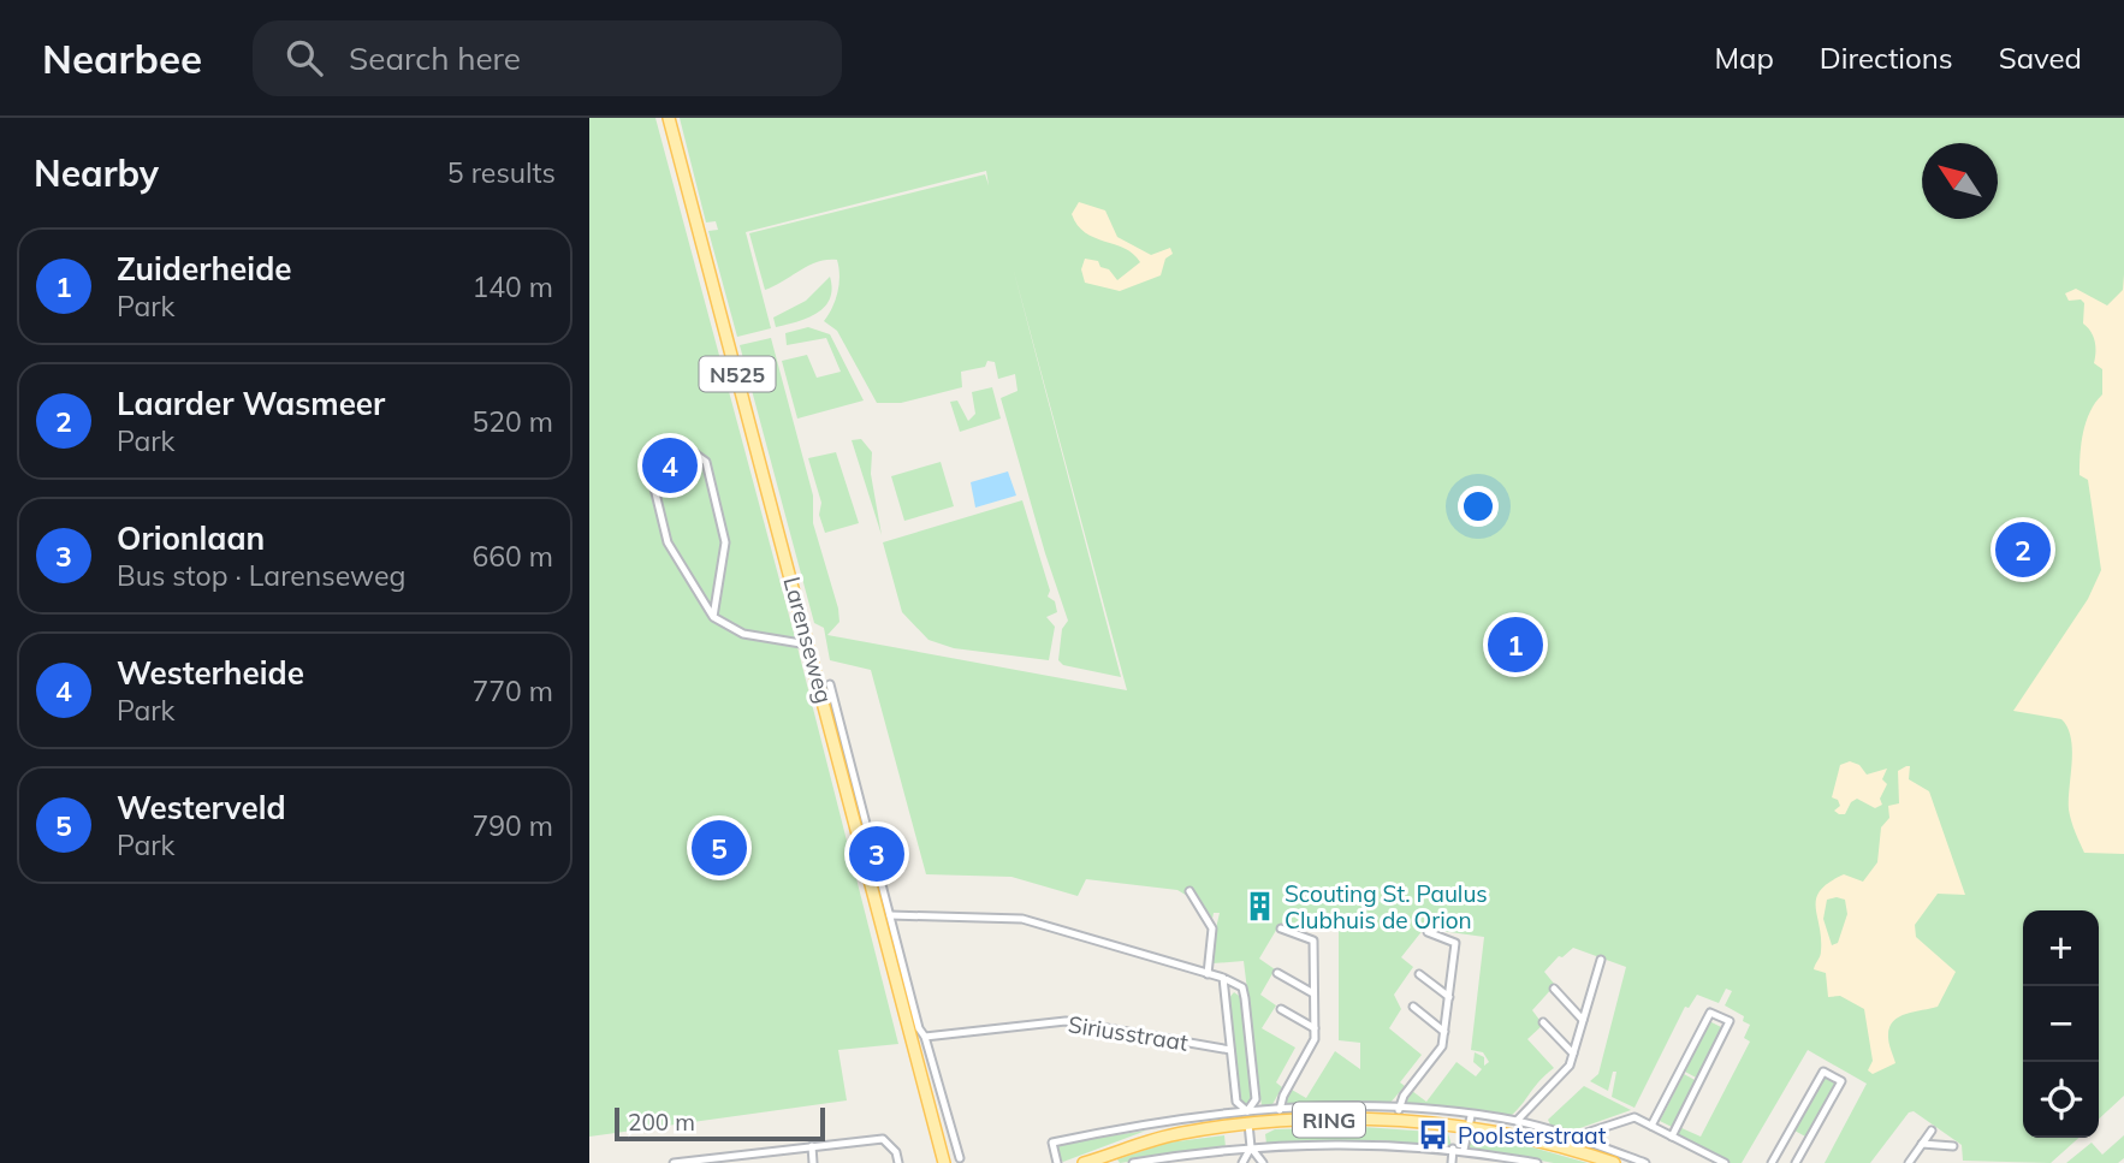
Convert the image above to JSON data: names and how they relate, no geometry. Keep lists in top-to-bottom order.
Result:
{
  "streets": {
    "main road": ["N525", "Larenseweg", "RING"],
    "street": ["Siriusstraat"]
  },
  "crossings": [
    ["Larenseweg", "Siriusstraat"]
  ],
  "places": {
    "building": ["Scouting St. Paulus Clubhuis de Orion"],
    "bus stop": ["Poolsterstraat"]
  },
  "scale_bar": "200 m",
  "north": "top left",
  "page": {
    "header": "Nearbee",
    "search": "Search here",
    "nav": ["Map", "Directions", "Saved"],
    "heading": ["Nearby", "5 results"],
    "list": [
      {
        "mark": "1",
        "name": "Zuiderheide",
        "note": "Park",
        "value": "140 m"
      },
      {
        "mark": "2",
        "name": "Laarder Wasmeer",
        "note": "Park",
        "value": "520 m"
      },
      {
        "mark": "3",
        "name": "Orionlaan",
        "note": "Bus stop · Larenseweg",
        "value": "660 m"
      },
      {
        "mark": "4",
        "name": "Westerheide",
        "note": "Park",
        "value": "770 m"
      },
      {
        "mark": "5",
        "name": "Westerveld",
        "note": "Park",
        "value": "790 m"
      }
    ],
    "pins": [
      "4",
      "2",
      "1",
      "5",
      "3"
    ],
    "map_buttons": ["+", "−"],
    "scale": "200 m"
  }
}
